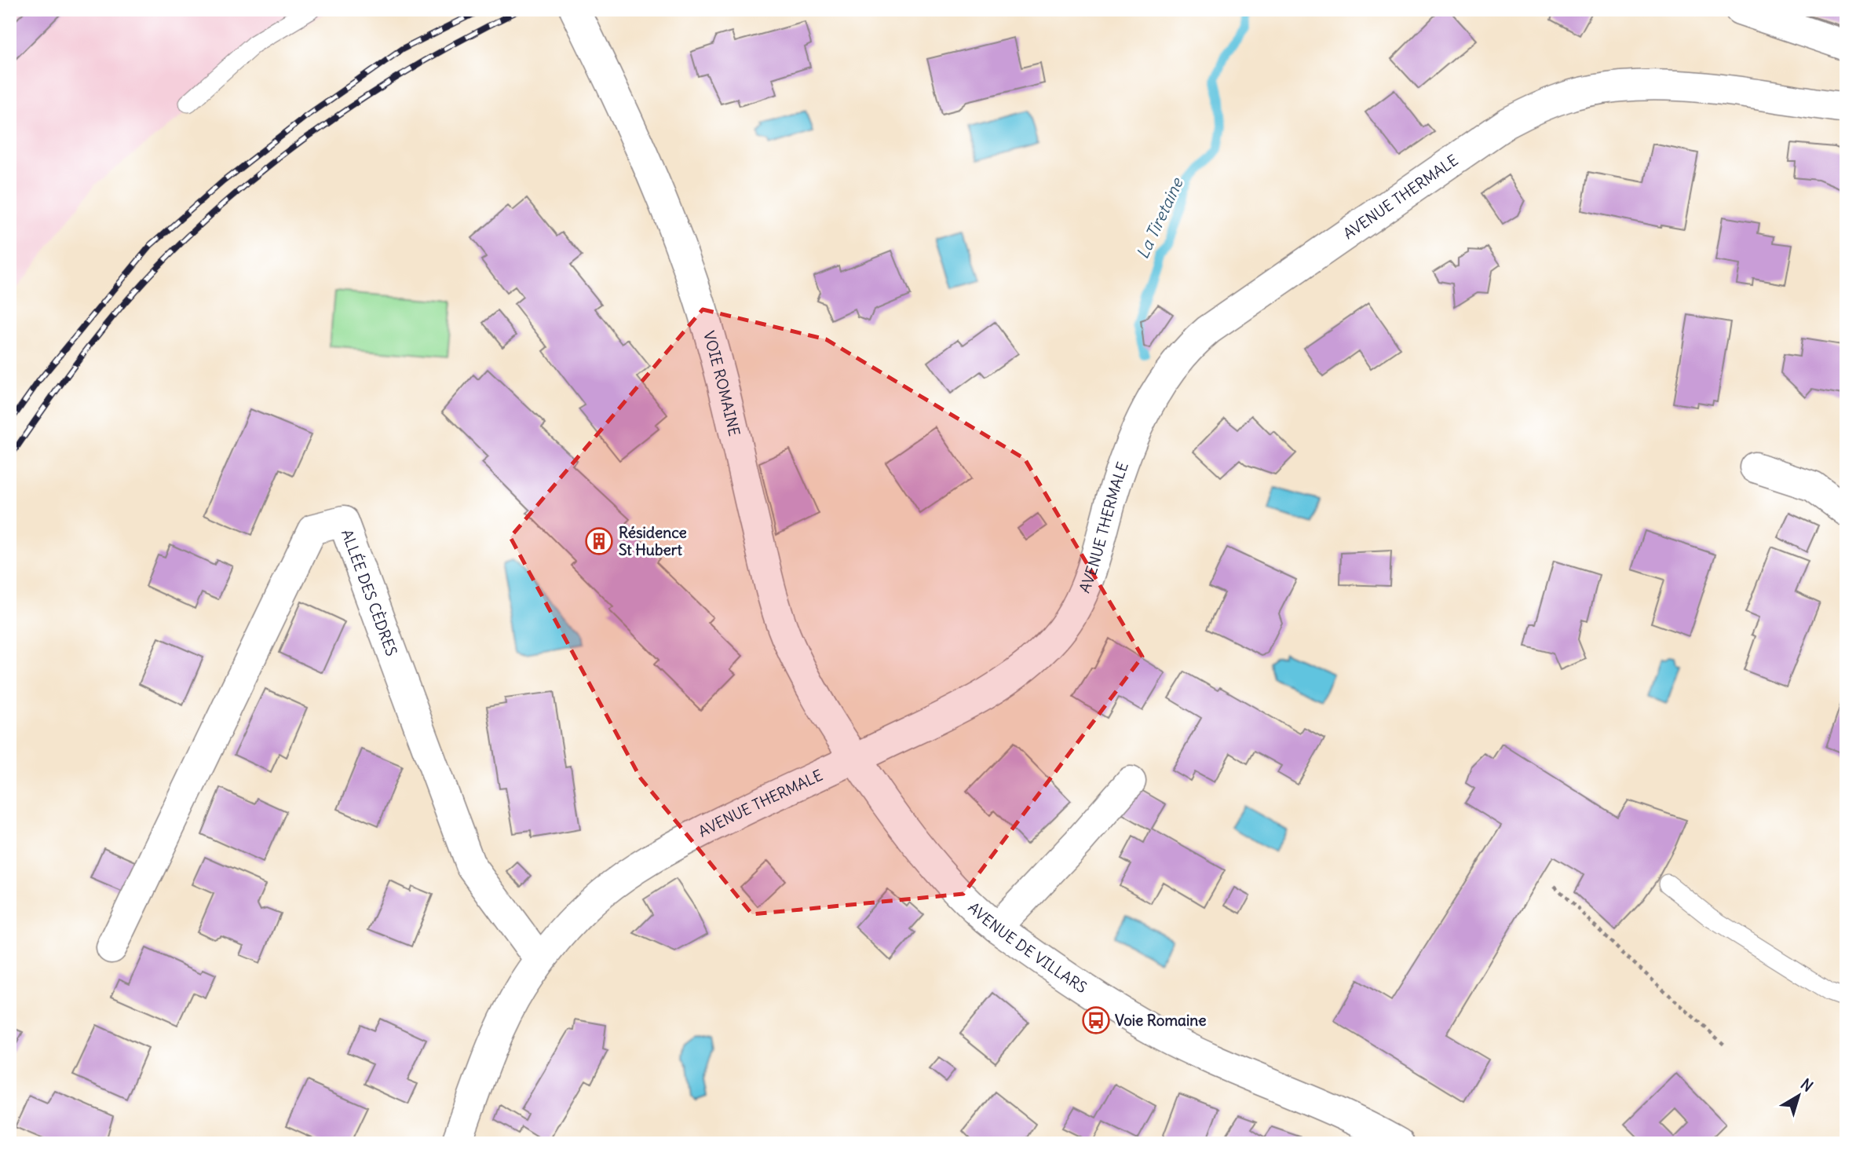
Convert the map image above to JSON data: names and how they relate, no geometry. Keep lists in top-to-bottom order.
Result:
{
  "streets": {
    "street": [
      "AVENUE THERMALE",
      "VOIE ROMAINE",
      "ALLÉE DES CÈDRES",
      "AVENUE DE VILLARS"
    ]
  },
  "crossings": [
    ["AVENUE THERMALE", "VOIE ROMAINE"],
    ["AVENUE THERMALE", "ALLÉE DES CÈDRES"],
    ["AVENUE THERMALE", "AVENUE DE VILLARS"],
    ["VOIE ROMAINE", "AVENUE DE VILLARS"]
  ],
  "water": ["La Tiretaine"],
  "places": {
    "building": ["Résidence St Hubert"],
    "bus stop": ["Voie Romaine"]
  },
  "north": "top right"
}
